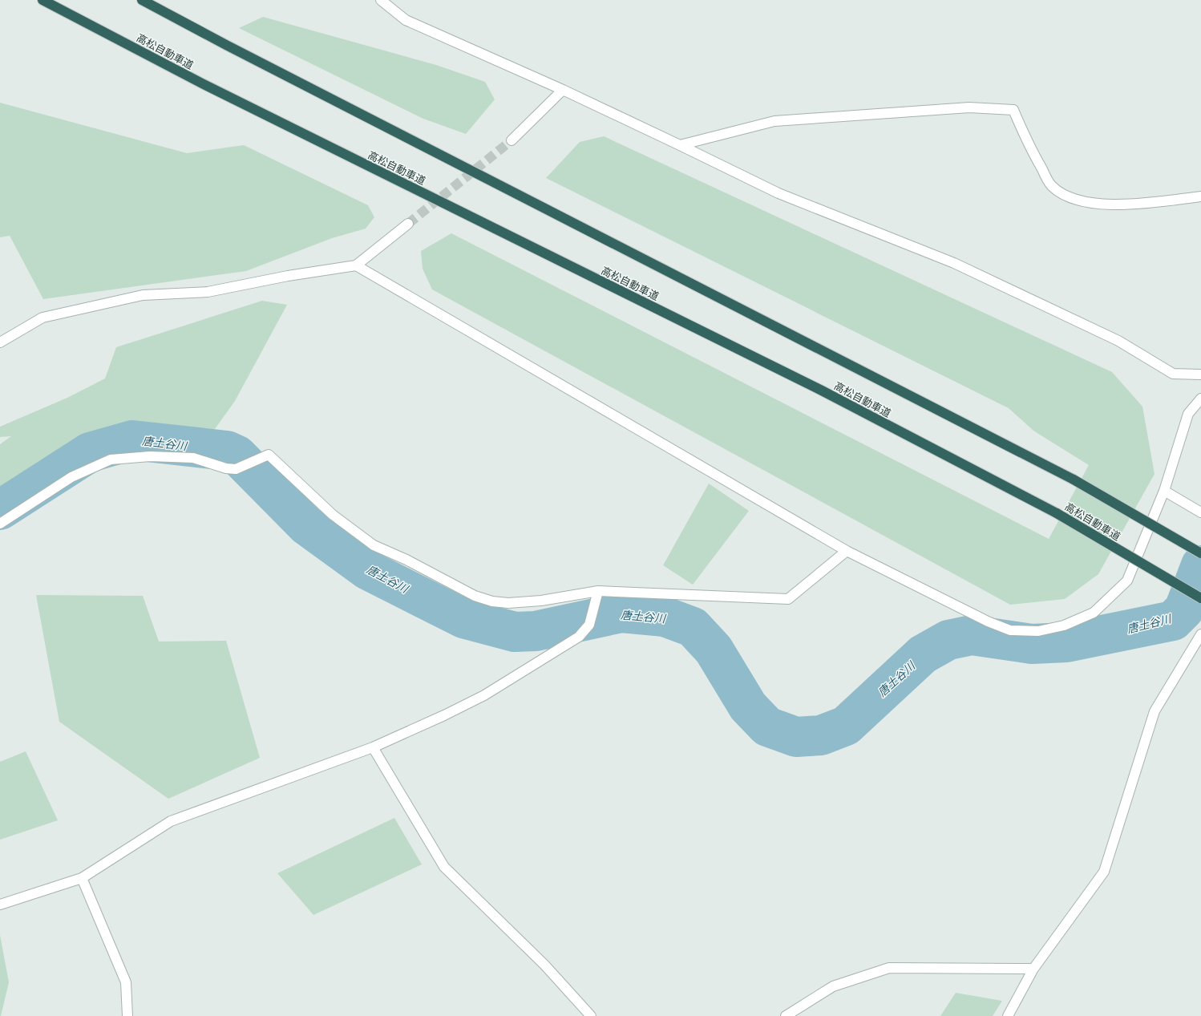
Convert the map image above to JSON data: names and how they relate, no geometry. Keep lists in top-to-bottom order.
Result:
{
  "streets": {
    "highway": ["高松自動車道"]
  },
  "water": ["唐土谷川"]
}
